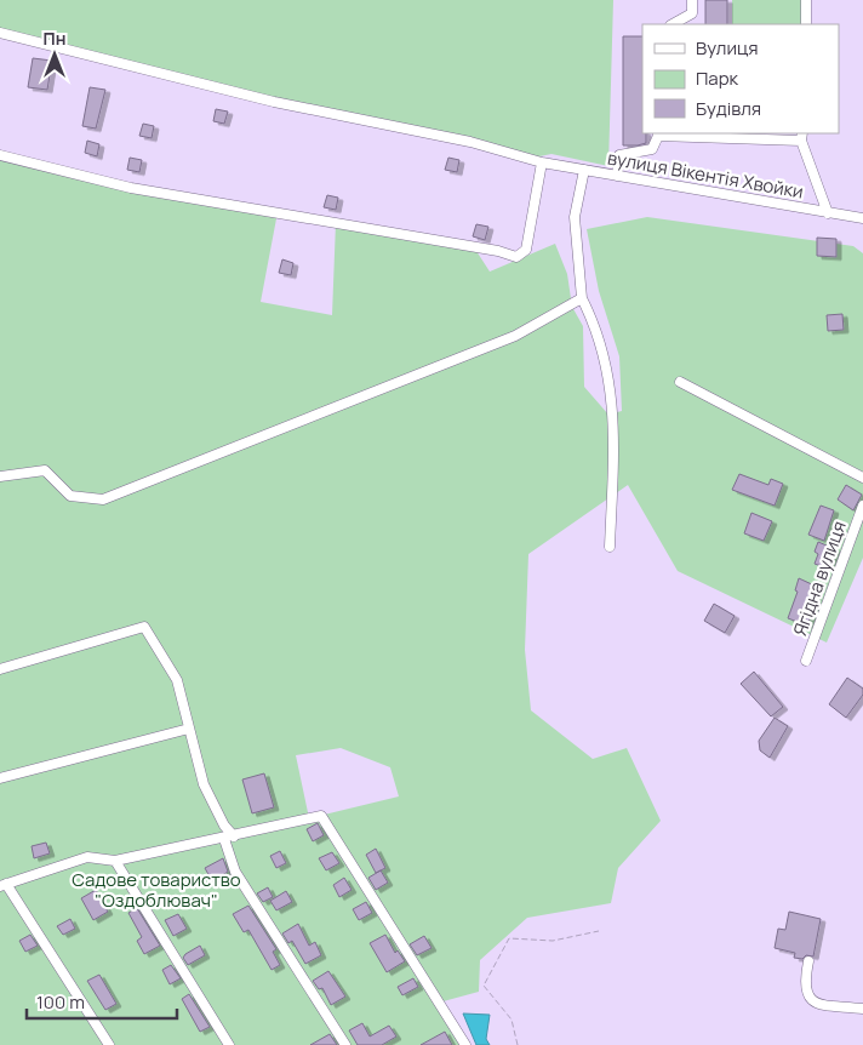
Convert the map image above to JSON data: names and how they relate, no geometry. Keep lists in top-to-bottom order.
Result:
{
  "streets": {
    "street": ["вулиця Вікентія Хвойки", "Ягідна вулиця"]
  },
  "parks": ["Садове товариство \"Оздоблювач\""],
  "legend": ["Вулиця", "Парк", "Будівля"],
  "scale_bar": "100 m",
  "north": "top"
}
